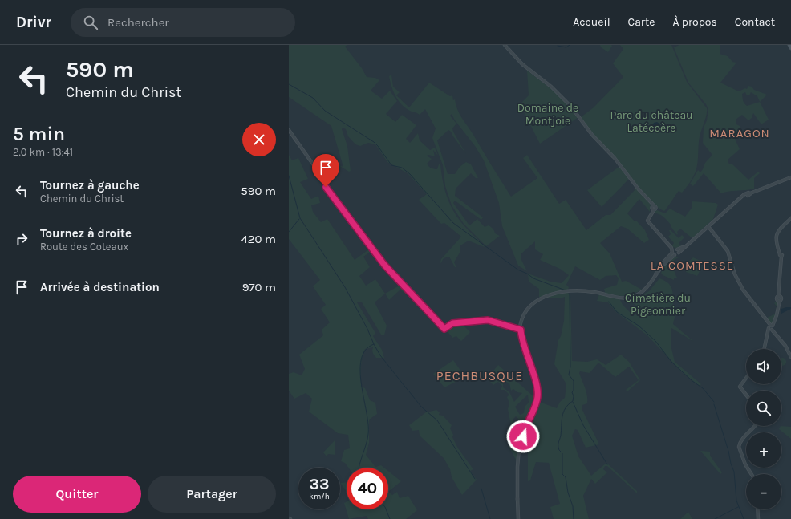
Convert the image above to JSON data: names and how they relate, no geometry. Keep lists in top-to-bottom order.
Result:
{
  "districts": ["MARAGON", "LA COMTESSE", "PECHBUSQUE"],
  "parks": ["Domaine de Montjoie", "Parc du château Latécoère", "Cimetière du Pigeonnier"],
  "page": {
    "header": "Drivr",
    "search": "Rechercher",
    "nav": [
      "Accueil",
      "Carte",
      "À propos",
      "Contact"
    ],
    "turn": ["590 m", "Chemin du Christ"],
    "heading": ["5 min", "2.0 km · 13:41"],
    "list": [
      {
        "name": "Tournez à gauche",
        "note": "Chemin du Christ",
        "value": "590 m"
      },
      {
        "name": "Tournez à droite",
        "note": "Route des Coteaux",
        "value": "420 m"
      },
      {
        "name": "Arrivée à destination",
        "value": "970 m"
      }
    ],
    "map_buttons": ["+", "−"],
    "speed": "33 km/h",
    "limit": "40",
    "buttons": ["Quitter", "Partager"]
  }
}
